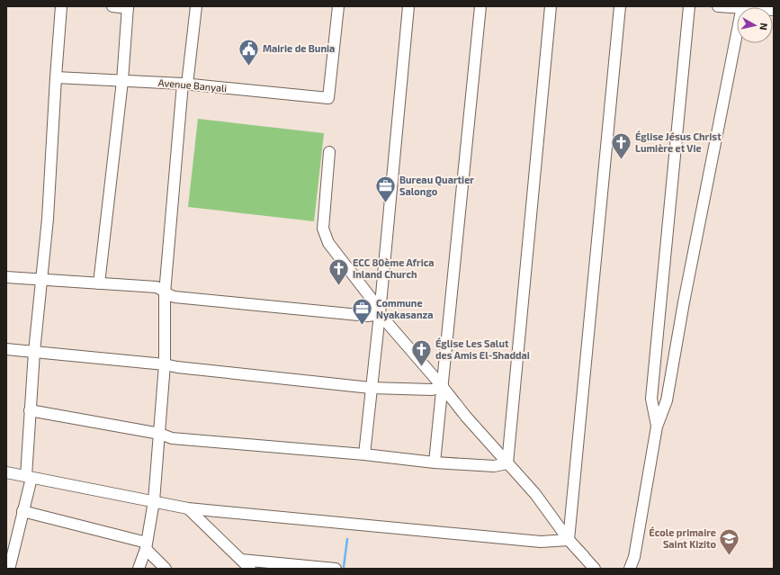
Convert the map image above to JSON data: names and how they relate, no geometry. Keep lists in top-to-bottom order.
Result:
{
  "streets": {
    "street": ["Avenue Banyali"]
  },
  "places": {
    "public building": ["Mairie de Bunia"],
    "church": ["Église Jésus Christ Lumière et Vie", "ECC 80ème Africa Inland Church", "Église Les Salut des Amis El-Shaddai"],
    "office": ["Bureau Quartier Salongo", "Commune Nyakasanza"],
    "school or university": ["École primaire Saint Kizito"]
  },
  "north": "right"
}
